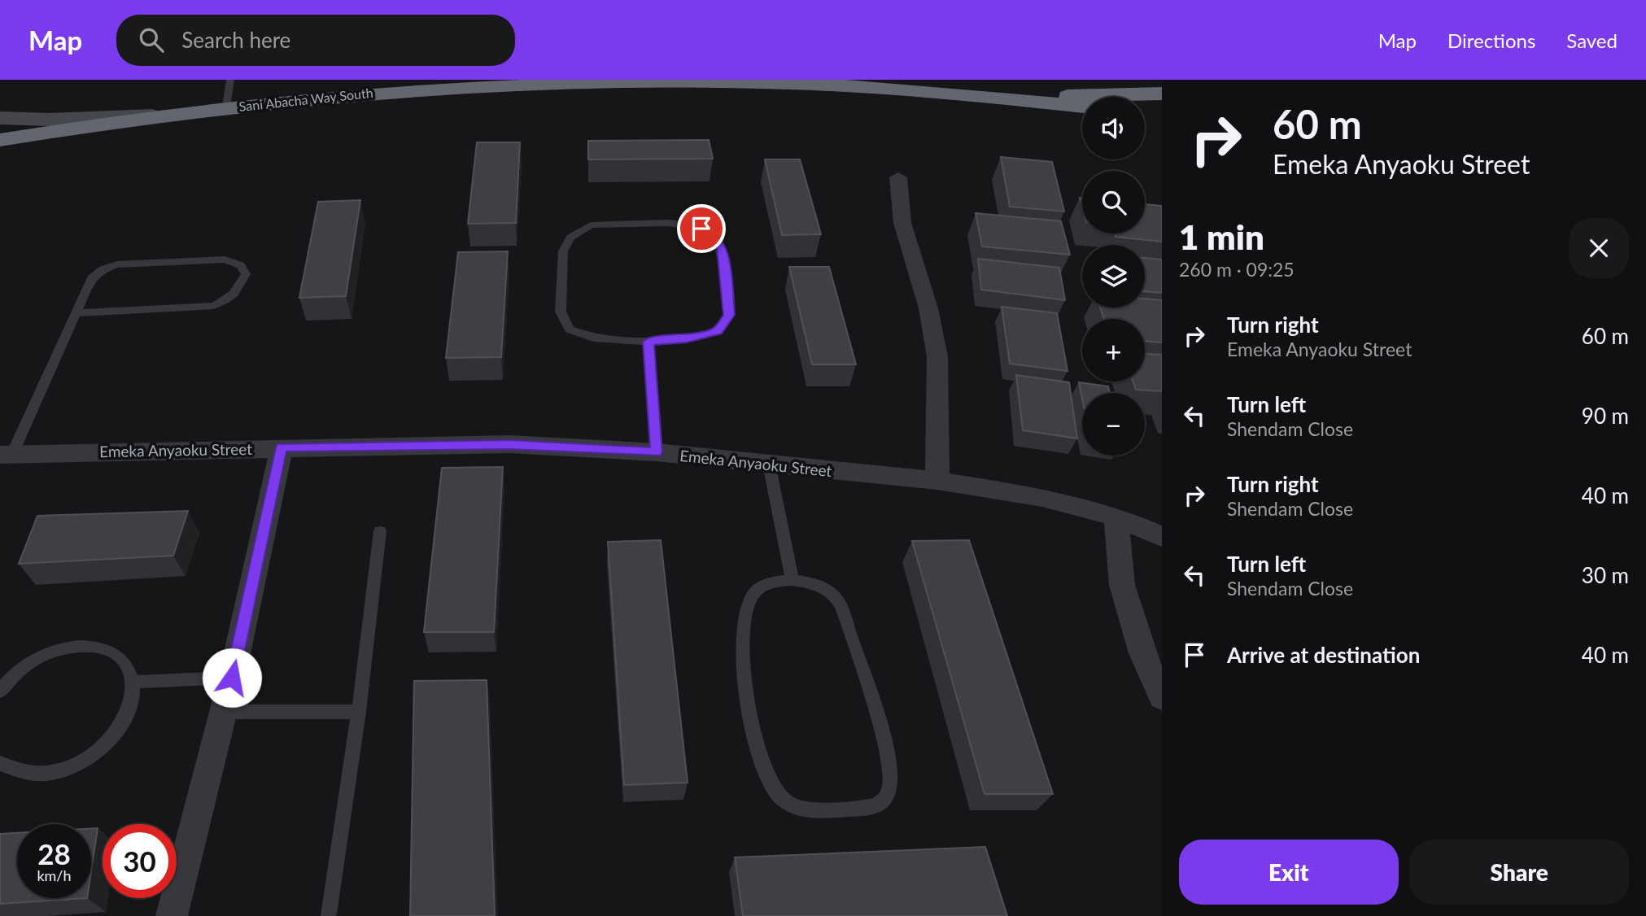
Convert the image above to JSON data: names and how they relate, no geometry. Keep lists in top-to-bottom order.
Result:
{
  "streets": {
    "highway": ["Sani Abacha Way South"],
    "street": ["Emeka Anyaoku Street"]
  },
  "page": {
    "header": "Map",
    "search": "Search here",
    "nav": ["Map", "Directions", "Saved"],
    "turn": ["60 m", "Emeka Anyaoku Street"],
    "map_buttons": ["+", "−"],
    "heading": ["1 min", "260 m · 09:25"],
    "list": [
      {
        "name": "Turn right",
        "note": "Emeka Anyaoku Street",
        "value": "60 m"
      },
      {
        "name": "Turn left",
        "note": "Shendam Close",
        "value": "90 m"
      },
      {
        "name": "Turn right",
        "note": "Shendam Close",
        "value": "40 m"
      },
      {
        "name": "Turn left",
        "note": "Shendam Close",
        "value": "30 m"
      },
      {
        "name": "Arrive at destination",
        "value": "40 m"
      }
    ],
    "speed": "28 km/h",
    "limit": "30",
    "buttons": ["Exit", "Share"]
  }
}
